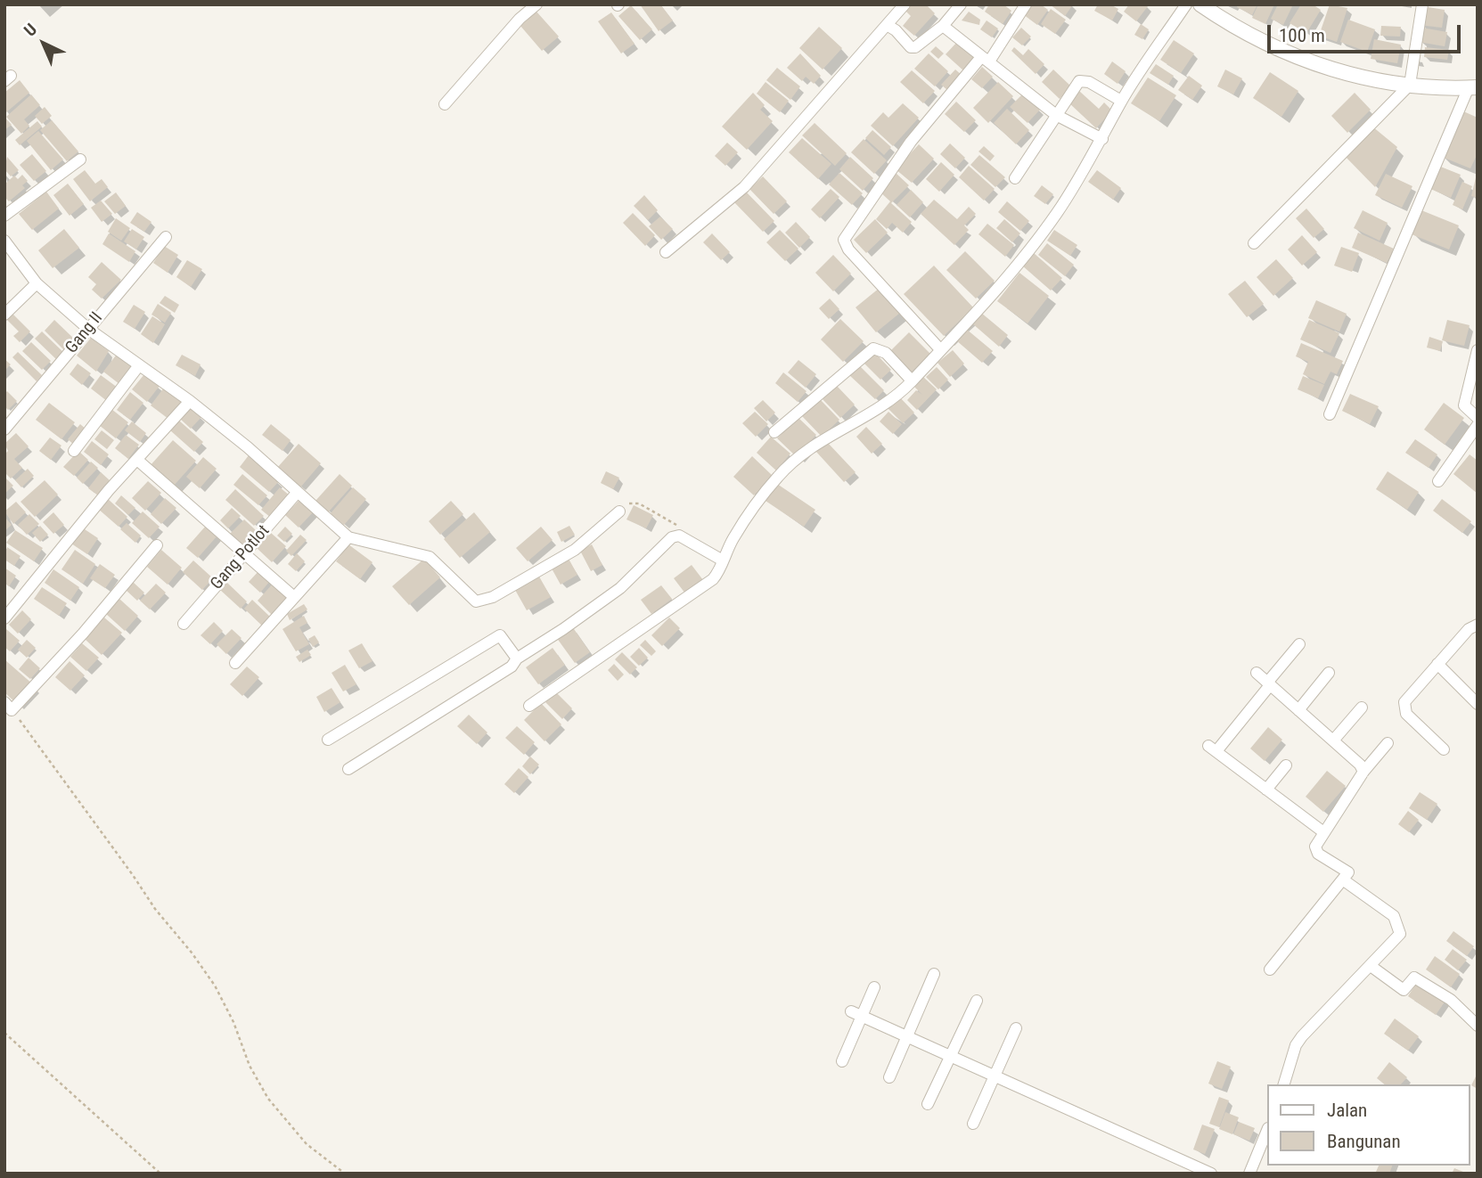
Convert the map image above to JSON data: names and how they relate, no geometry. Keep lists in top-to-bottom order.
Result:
{
  "streets": {
    "street": ["Gang II", "Gang Potlot"]
  },
  "legend": ["Jalan", "Bangunan"],
  "scale_bar": "100 m",
  "north": "top left"
}
